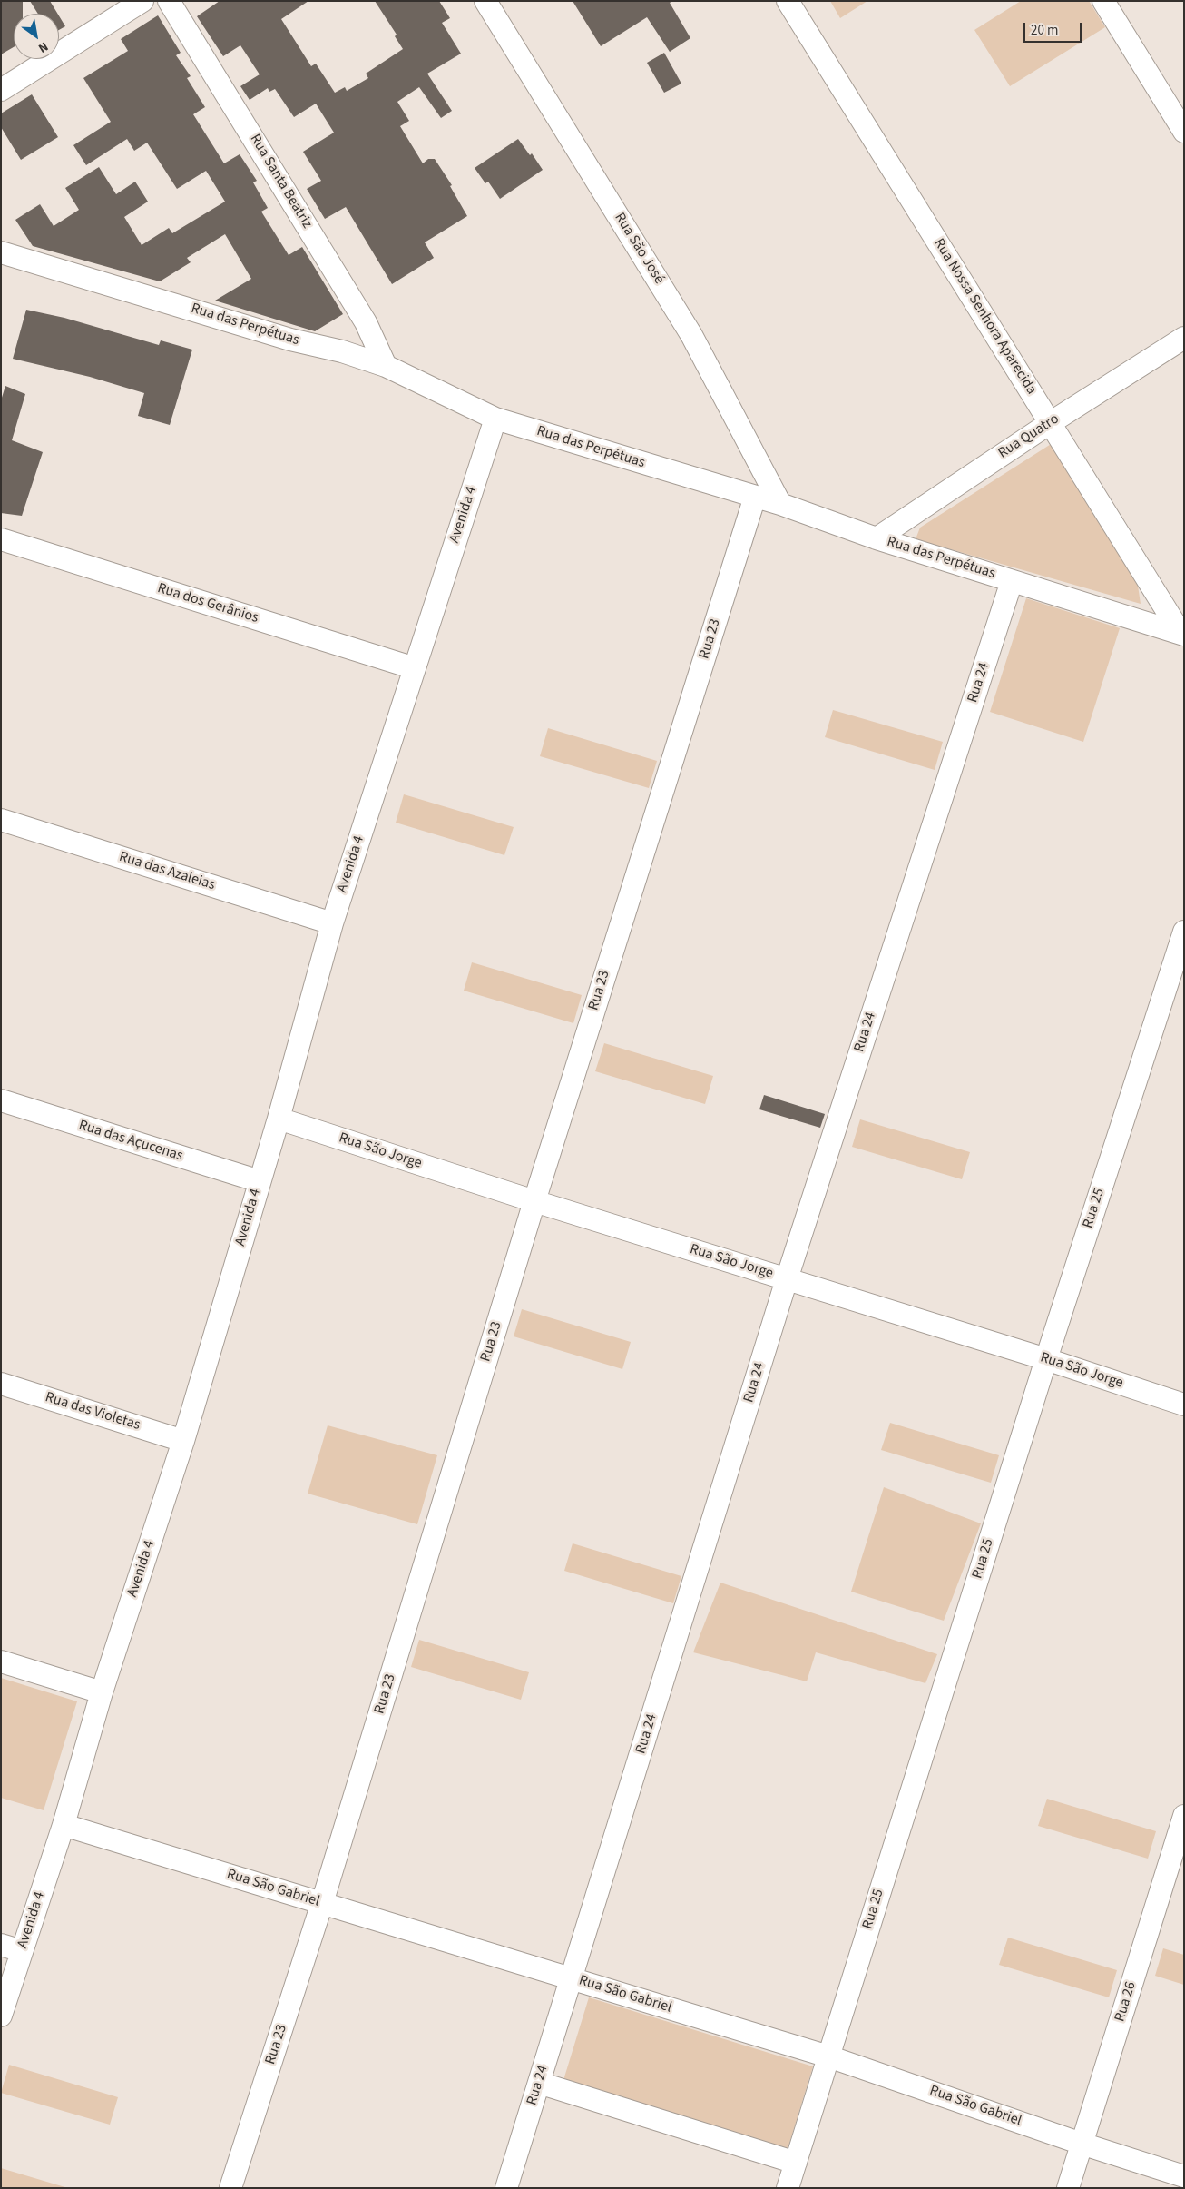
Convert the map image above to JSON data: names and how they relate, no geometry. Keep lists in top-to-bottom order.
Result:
{
  "streets": {
    "street": [
      "Rua Santa Beatriz",
      "Rua São José",
      "Rua Nossa Senhora Aparecida",
      "Rua das Perpétuas",
      "Rua Quatro",
      "Avenida 4",
      "Rua dos Gerânios",
      "Rua 23",
      "Rua 24",
      "Rua das Azaleias",
      "Rua das Açucenas",
      "Rua São Jorge",
      "Rua 25",
      "Rua das Violetas",
      "Rua São Gabriel",
      "Rua 26"
    ]
  },
  "crossings": [
    ["Rua Santa Beatriz", "Rua das Perpétuas"],
    ["Rua São José", "Rua das Perpétuas"],
    ["Rua Nossa Senhora Aparecida", "Rua das Perpétuas"],
    ["Rua Nossa Senhora Aparecida", "Rua Quatro"],
    ["Rua das Perpétuas", "Rua Quatro"],
    ["Rua das Perpétuas", "Avenida 4"],
    ["Rua das Perpétuas", "Rua 23"],
    ["Rua das Perpétuas", "Rua 24"],
    ["Avenida 4", "Rua dos Gerânios"],
    ["Avenida 4", "Rua das Azaleias"],
    ["Avenida 4", "Rua das Açucenas"],
    ["Avenida 4", "Rua São Jorge"],
    ["Avenida 4", "Rua das Violetas"],
    ["Avenida 4", "Rua São Gabriel"],
    ["Rua 23", "Rua São Jorge"],
    ["Rua 23", "Rua São Gabriel"],
    ["Rua 24", "Rua São Jorge"],
    ["Rua 24", "Rua São Gabriel"],
    ["Rua São Jorge", "Rua 25"],
    ["Rua 25", "Rua São Gabriel"],
    ["Rua São Gabriel", "Rua 26"]
  ],
  "scale_bar": "20 m",
  "north": "bottom right"
}
